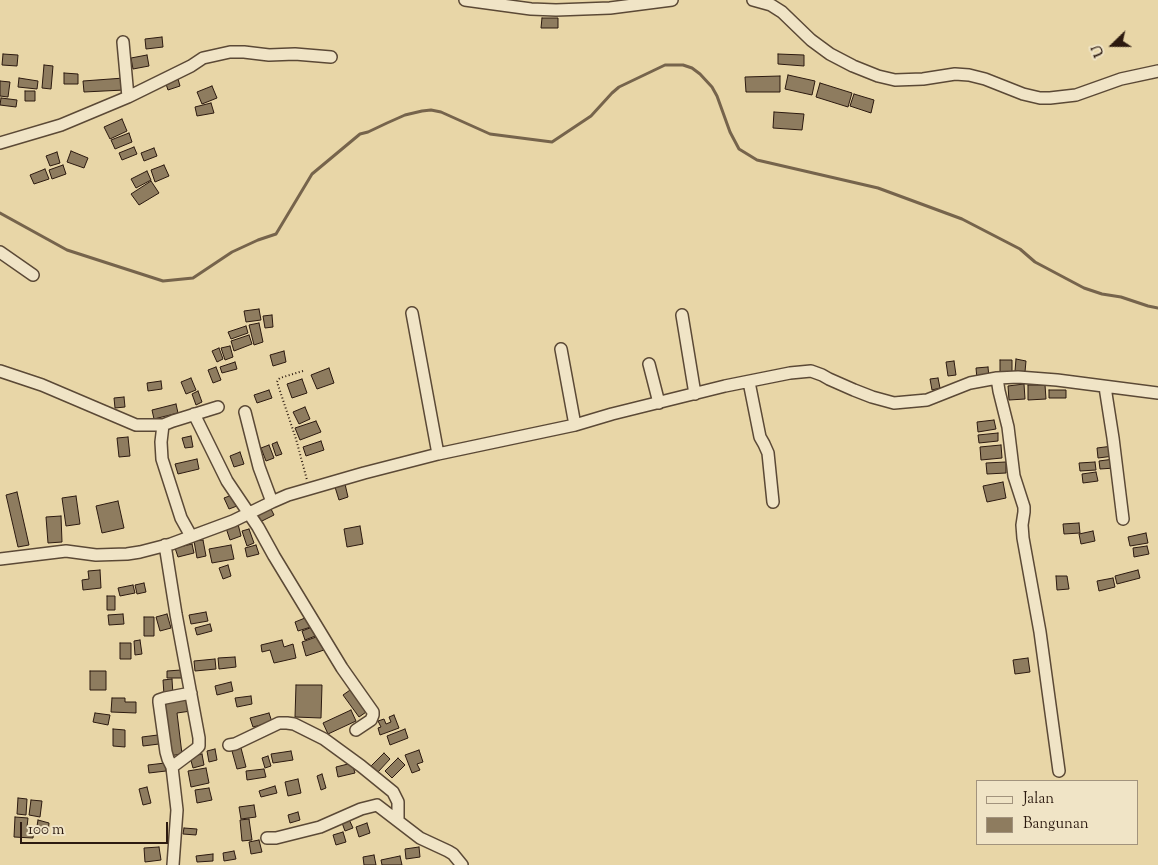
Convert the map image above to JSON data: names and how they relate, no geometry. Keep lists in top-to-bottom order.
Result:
{
  "legend": ["Jalan", "Bangunan"],
  "scale_bar": "100 m",
  "north": "left"
}
